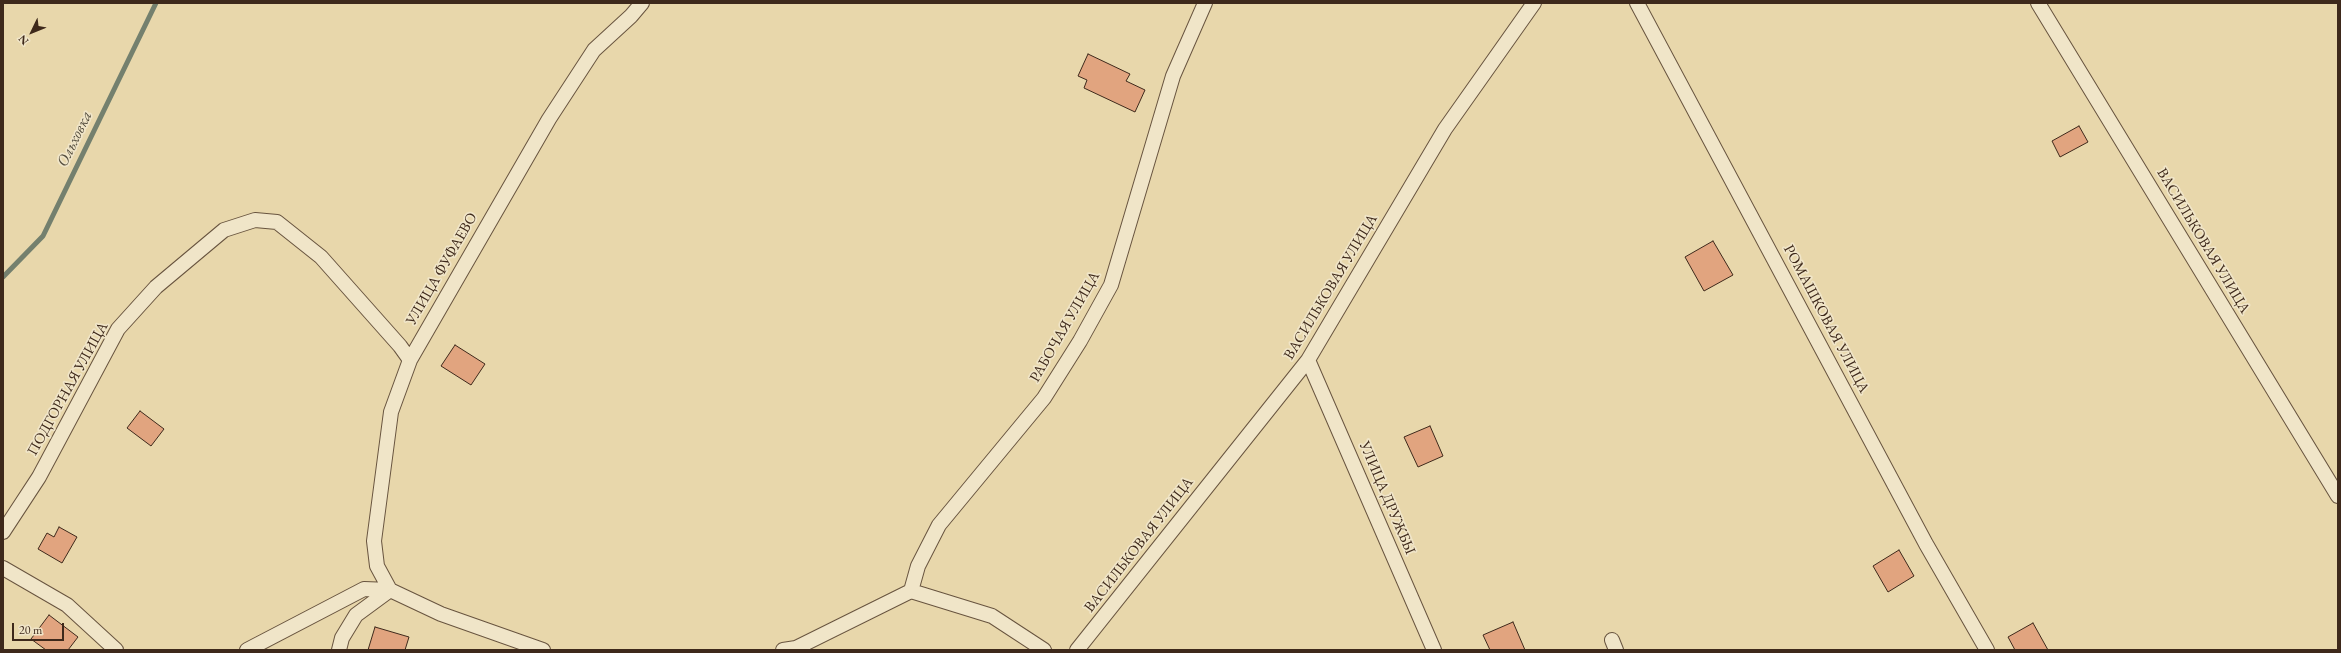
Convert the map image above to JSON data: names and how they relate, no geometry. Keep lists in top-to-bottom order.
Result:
{
  "streets": {
    "street": [
      "ВАСИЛЬКОВАЯ УЛИЦА",
      "УЛИЦА ФУФАЕВО",
      "РОМАШКОВАЯ УЛИЦА",
      "РАБОЧАЯ УЛИЦА",
      "ПОДГОРНАЯ УЛИЦА",
      "УЛИЦА ДРУЖБЫ"
    ]
  },
  "crossings": [
    ["ВАСИЛЬКОВАЯ УЛИЦА", "УЛИЦА ДРУЖБЫ"],
    ["УЛИЦА ФУФАЕВО", "ПОДГОРНАЯ УЛИЦА"]
  ],
  "water": ["Ольховка"],
  "scale_bar": "20 m",
  "north": "bottom left"
}
